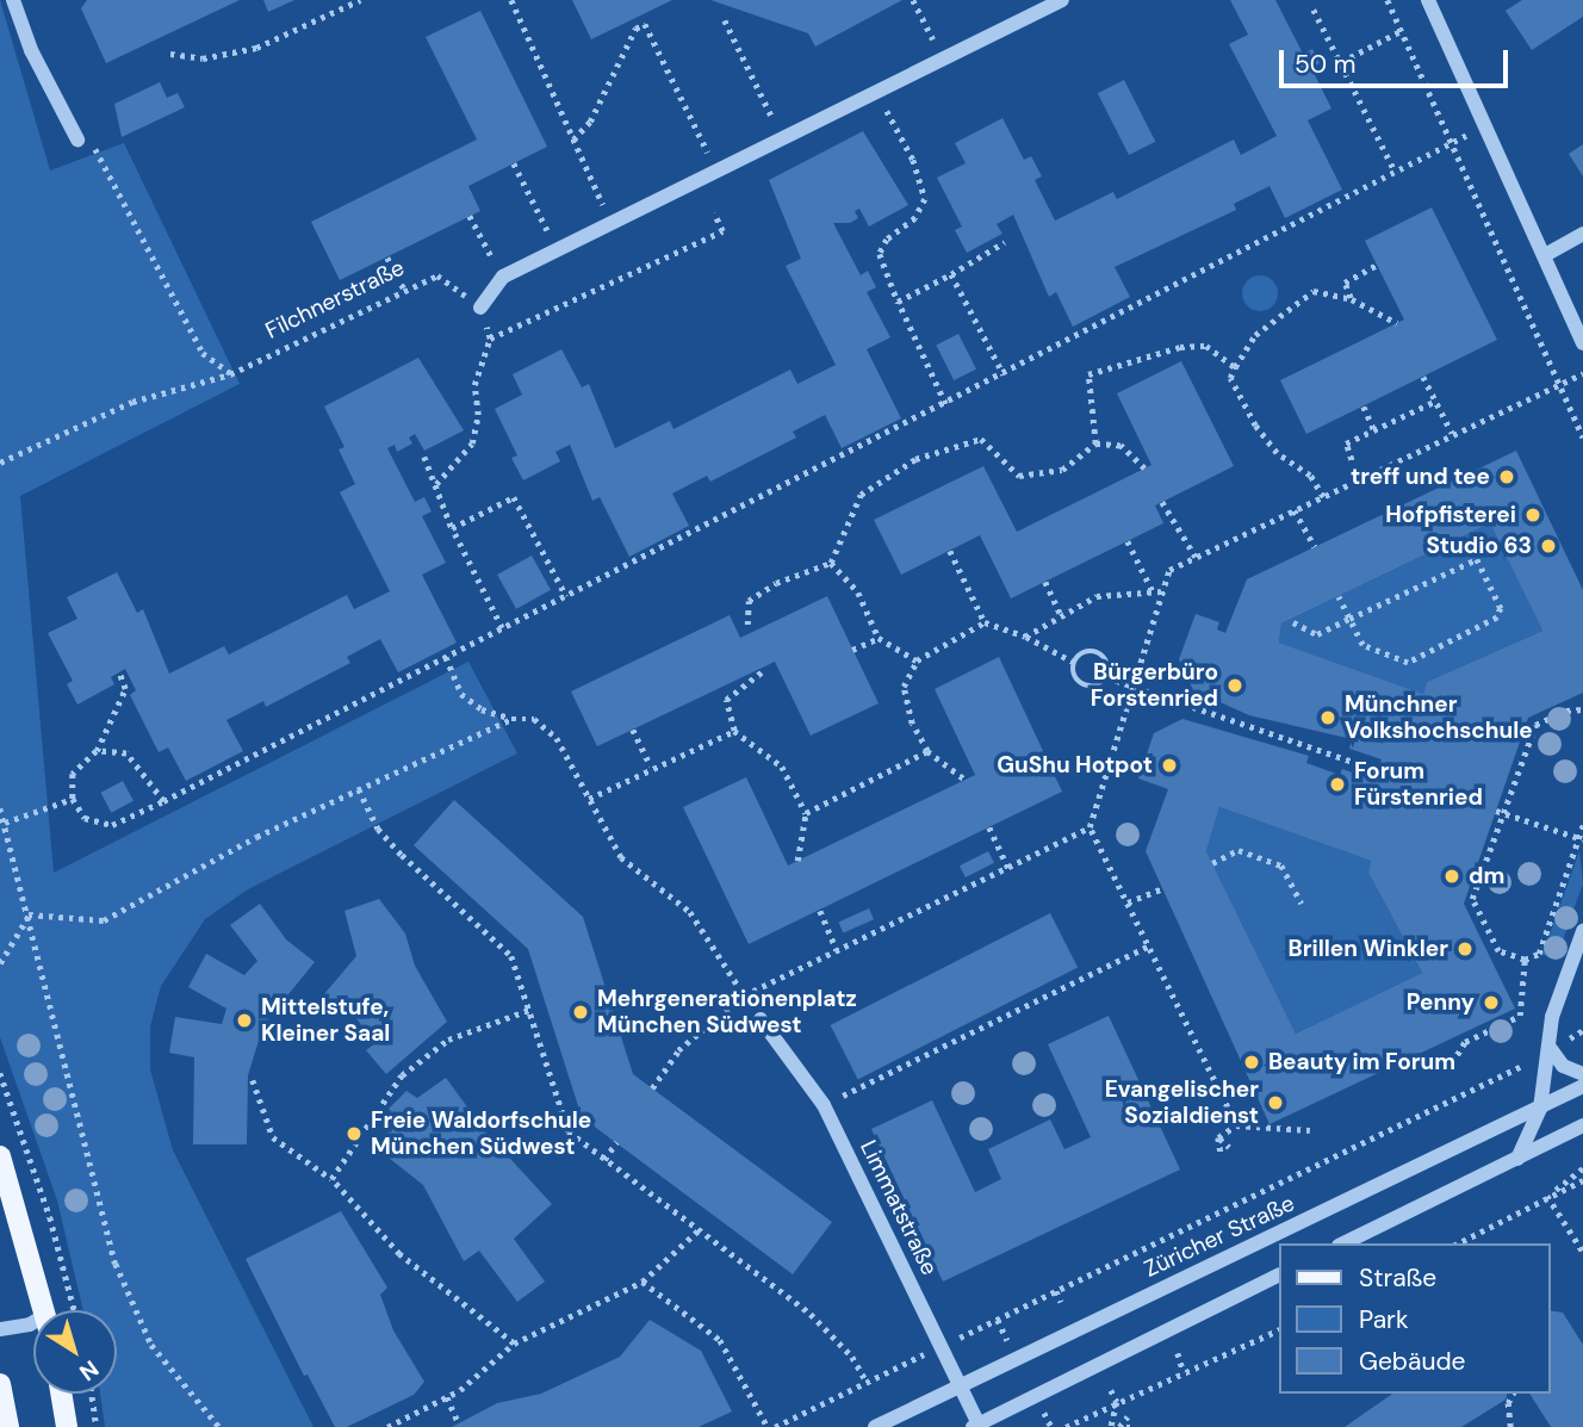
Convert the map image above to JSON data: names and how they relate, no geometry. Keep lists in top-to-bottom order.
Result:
{
  "streets": {
    "street": ["Limmatstraße", "Züricher Straße"],
    "path": ["Filchnerstraße"]
  },
  "crossings": [
    ["Limmatstraße", "Züricher Straße"]
  ],
  "places": [
    "treff und tee",
    "Hofpfisterei",
    "Studio 63",
    "Bürgerbüro Forstenried",
    "Münchner Volkshochschule",
    "GuShu Hotpot",
    "Forum Fürstenried",
    "dm",
    "Brillen Winkler",
    "Penny",
    "Mehrgenerationenplatz München Südwest",
    "Mittelstufe, Kleiner Saal",
    "Beauty im Forum",
    "Evangelischer Sozialdienst",
    "Freie Waldorfschule München Südwest"
  ],
  "legend": ["Straße", "Park", "Gebäude"],
  "scale_bar": "50 m",
  "north": "bottom right"
}
